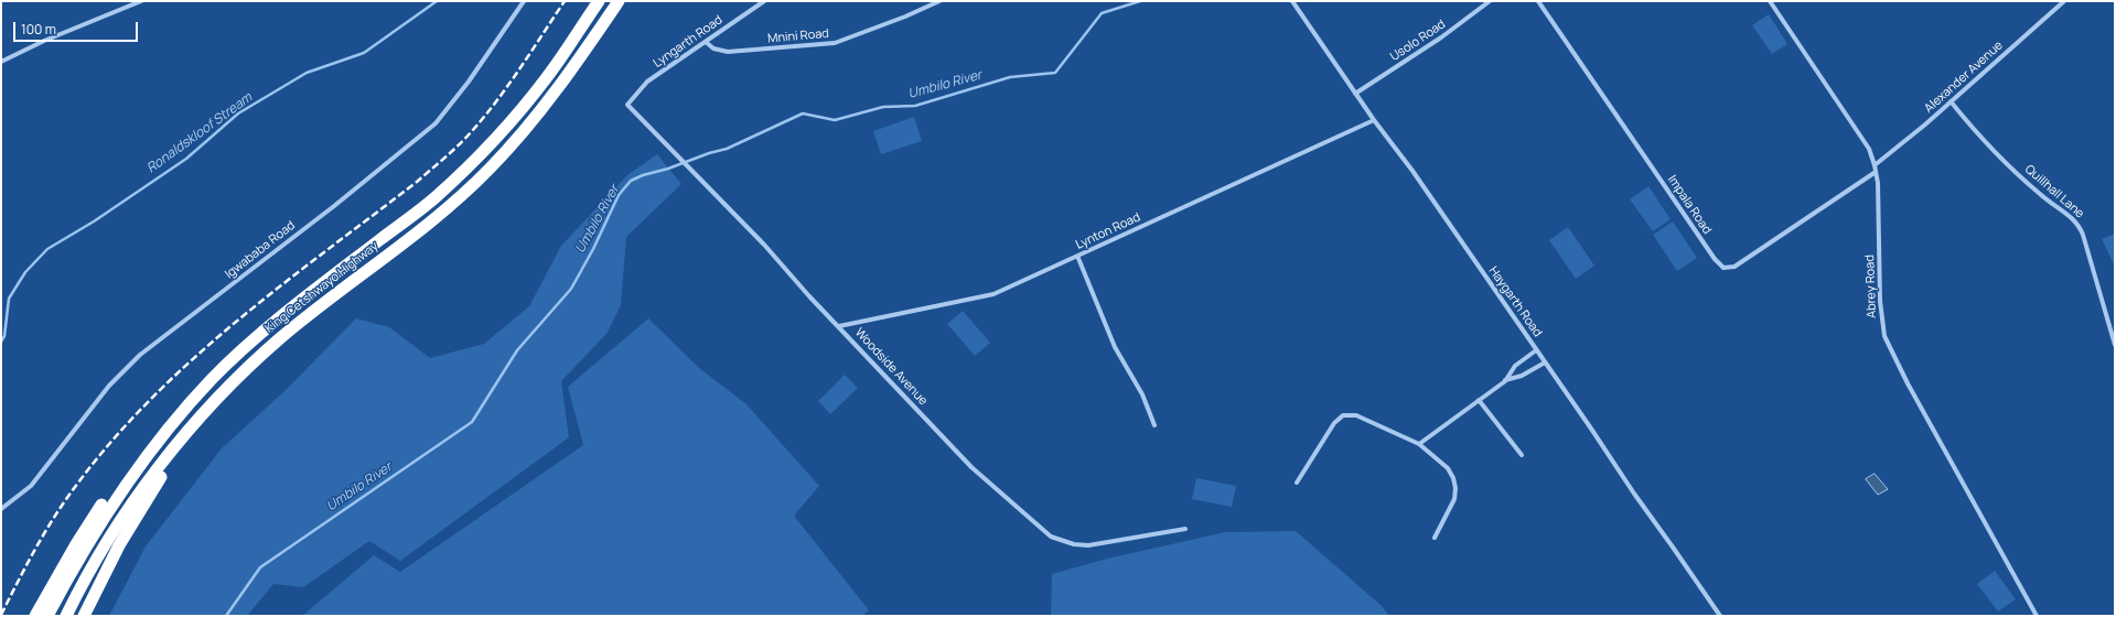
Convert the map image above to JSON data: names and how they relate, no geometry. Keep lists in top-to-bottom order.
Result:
{
  "streets": {
    "highway": ["King Cetshwayo Highway"],
    "street": [
      "Mnini Road",
      "Usolo Road",
      "Lyngarth Road",
      "Alexander Avenue",
      "Quillhall Lane",
      "Impala Road",
      "Lynton Road",
      "Igwababa Road",
      "Abrey Road",
      "Haygarth Road",
      "Woodside Avenue"
    ]
  },
  "crossings": [
    ["Mnini Road", "Lyngarth Road"],
    ["Usolo Road", "Haygarth Road"],
    ["Lyngarth Road", "Woodside Avenue"],
    ["Alexander Avenue", "Quillhall Lane"],
    ["Alexander Avenue", "Abrey Road"],
    ["Impala Road", "Abrey Road"],
    ["Lynton Road", "Haygarth Road"],
    ["Lynton Road", "Woodside Avenue"]
  ],
  "water": ["Umbilo River", "Ronaldskloof Stream"],
  "scale_bar": "100 m"
}
